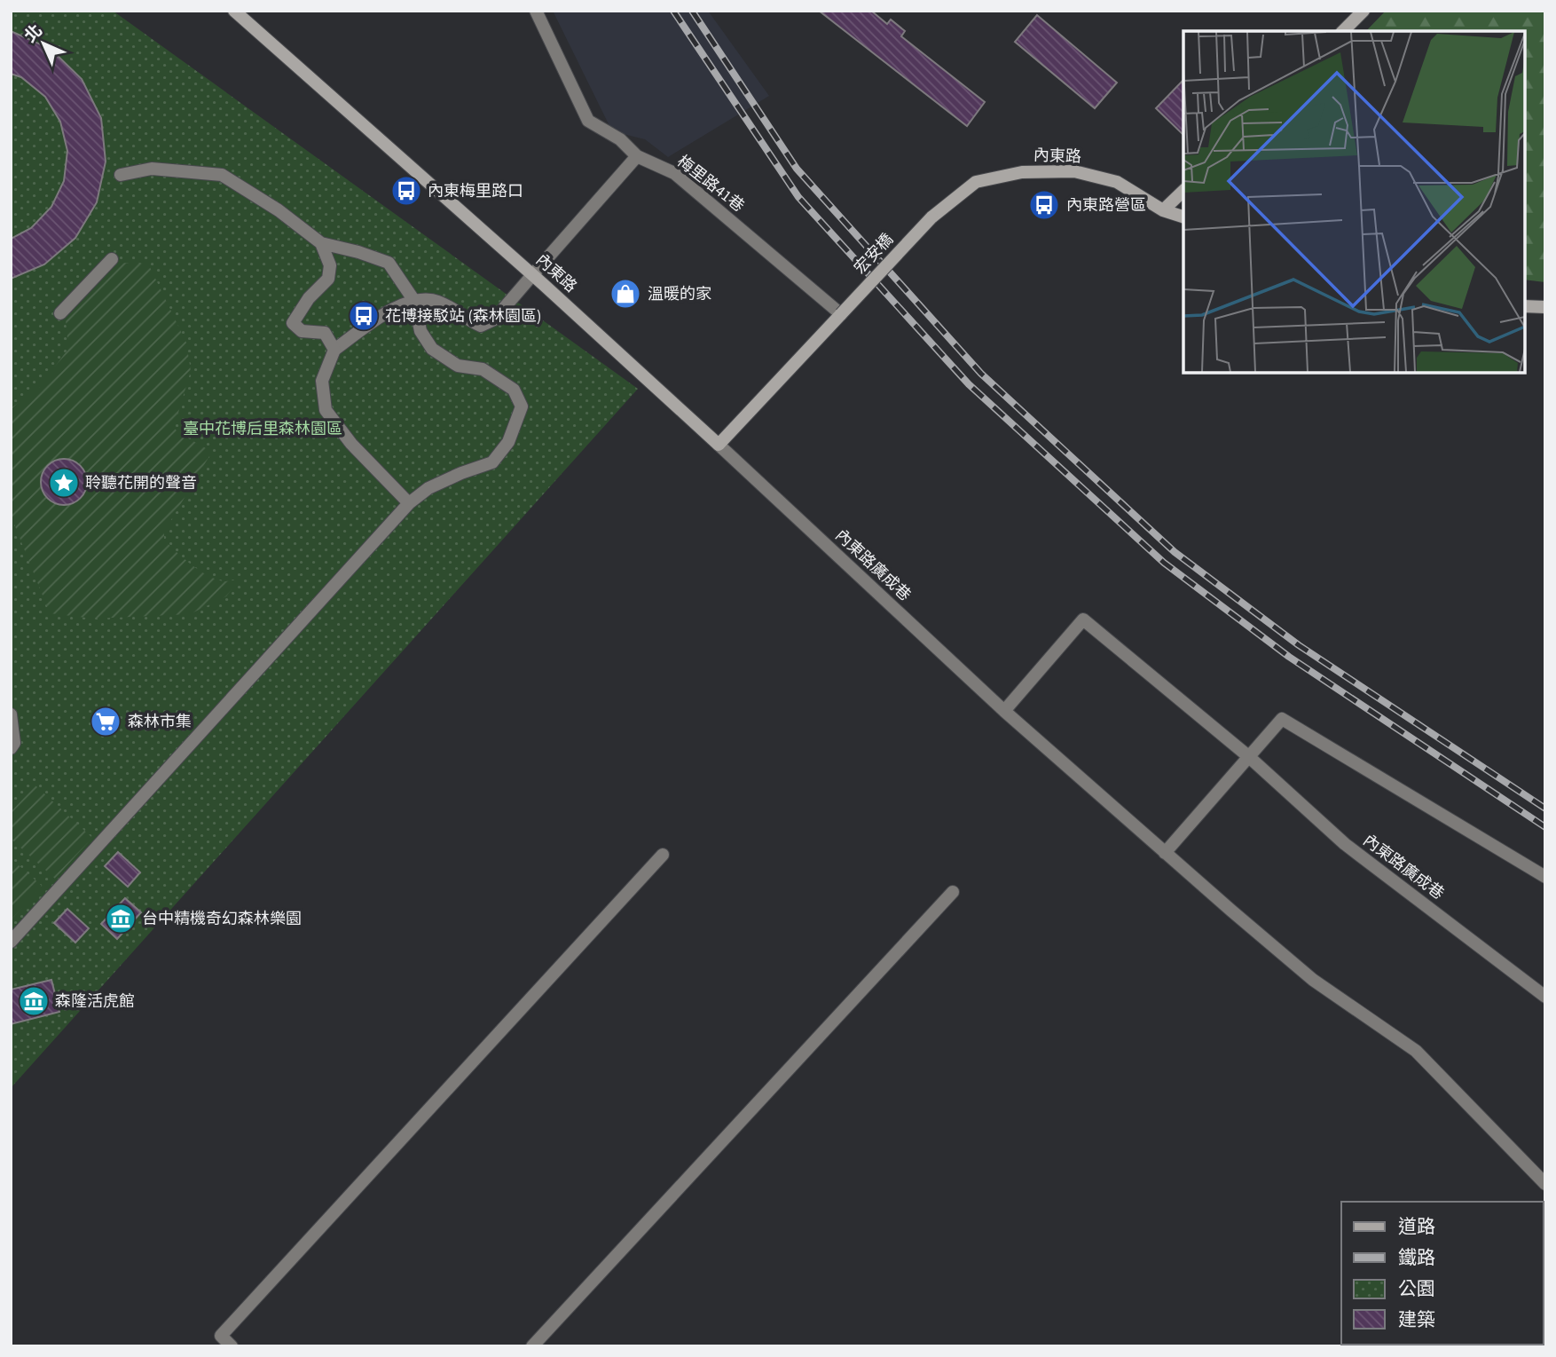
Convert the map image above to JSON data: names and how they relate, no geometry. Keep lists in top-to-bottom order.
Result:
{
  "streets": {
    "street": [
      "內東路",
      "梅里路41巷",
      "宏安橋",
      "內東路廣成巷"
    ]
  },
  "crossings": [
    ["內東路", "宏安橋"],
    ["內東路", "內東路廣成巷"],
    ["梅里路41巷", "宏安橋"]
  ],
  "parks": ["臺中花博后里森林園區"],
  "places": {
    "bus stop": ["內東梅里路口", "內東路營區", "花博接駁站 (森林園區)"],
    "shop": ["溫暖的家"],
    "place": ["聆聽花開的聲音"],
    "supermarket": ["森林市集"],
    "museum": ["台中精機奇幻森林樂園", "森隆活虎館"]
  },
  "legend": [
    "道路",
    "鐵路",
    "公園",
    "建築"
  ],
  "north": "top left"
}
